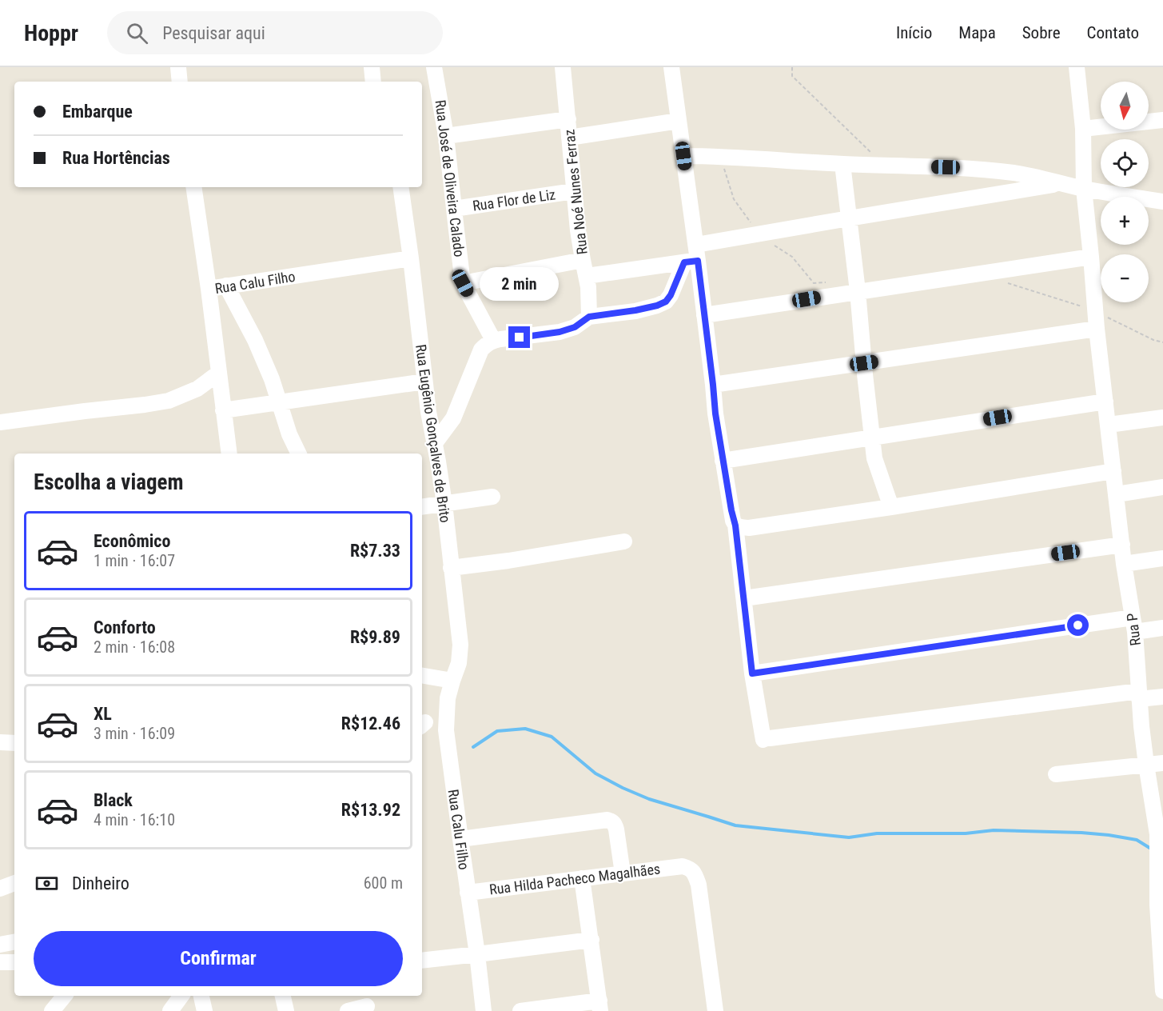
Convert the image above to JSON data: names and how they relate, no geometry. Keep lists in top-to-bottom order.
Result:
{
  "streets": {
    "street": [
      "Rua José de Oliveira Calado",
      "Rua Noé Nunes Ferraz",
      "Rua Flor de Liz",
      "Rua Calu Filho",
      "Rua Eugênio Gonçalves de Brito",
      "Rua P",
      "Rua Hilda Pacheco Magalhães"
    ]
  },
  "crossings": [
    ["Rua José de Oliveira Calado", "Rua Flor de Liz"],
    ["Rua Noé Nunes Ferraz", "Rua Flor de Liz"],
    ["Rua Calu Filho", "Rua Eugênio Gonçalves de Brito"],
    ["Rua Calu Filho", "Rua Hilda Pacheco Magalhães"]
  ],
  "north": "bottom",
  "page": {
    "header": "Hoppr",
    "search": "Pesquisar aqui",
    "nav": [
      "Início",
      "Mapa",
      "Sobre",
      "Contato"
    ],
    "map_buttons": ["+", "−"],
    "banner": ["Embarque", "Rua Hortências"],
    "bubble": "2 min",
    "heading": "Escolha a viagem",
    "list": [
      {
        "name": "Econômico",
        "note": "1 min · 16:07",
        "value": "R$7.33"
      },
      {
        "name": "Conforto",
        "note": "2 min · 16:08",
        "value": "R$9.89"
      },
      {
        "name": "XL",
        "note": "3 min · 16:09",
        "value": "R$12.46"
      },
      {
        "name": "Black",
        "note": "4 min · 16:10",
        "value": "R$13.92"
      }
    ],
    "pay": ["Dinheiro", "600 m"],
    "buttons": "Confirmar"
  }
}
